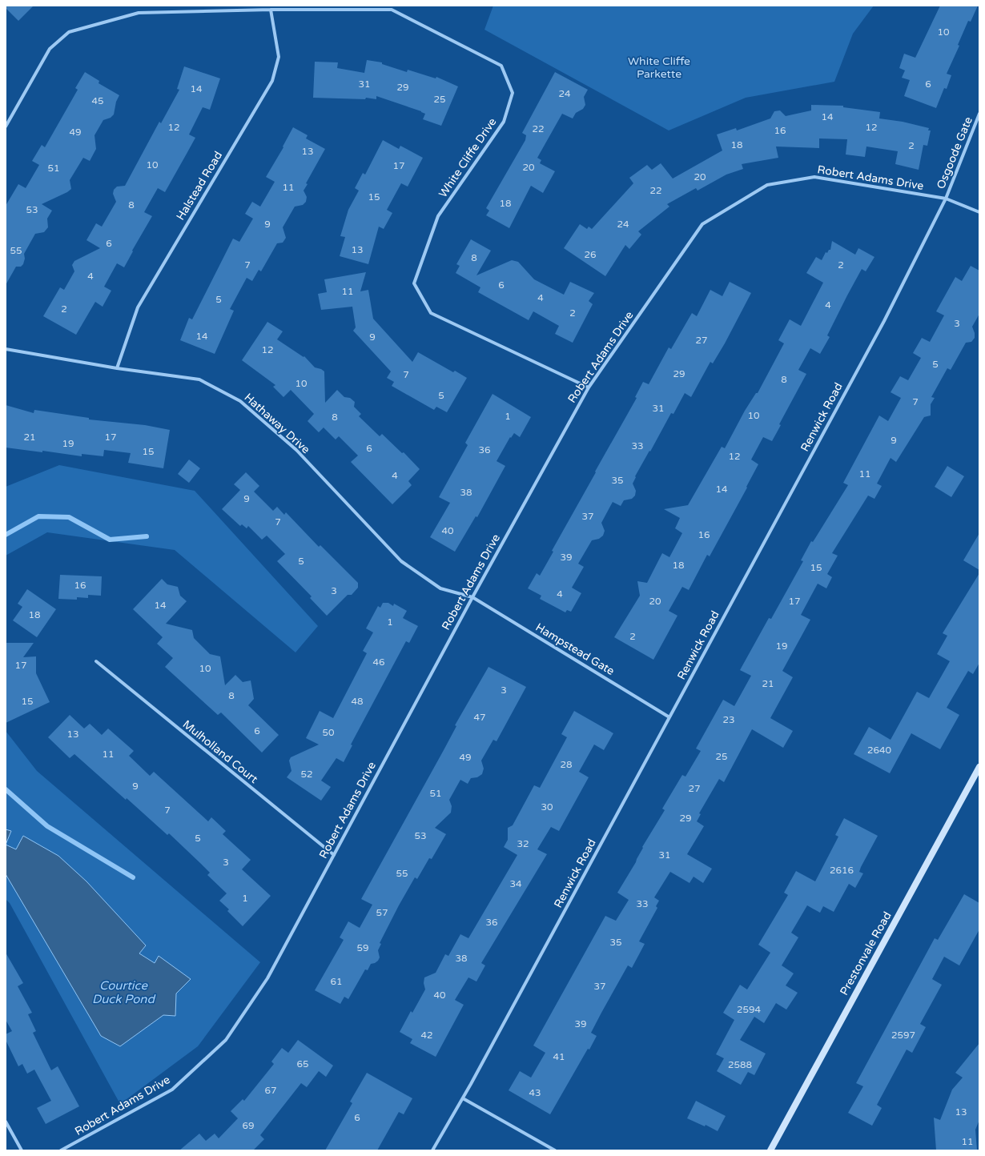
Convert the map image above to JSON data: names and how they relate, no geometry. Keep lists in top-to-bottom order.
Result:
{
  "streets": {
    "street": [
      "Osgoode Gate",
      "White Cliffe Drive",
      "Robert Adams Drive",
      "Halstead Road",
      "Renwick Road",
      "Hathaway Drive",
      "Hampstead Gate",
      "Mulholland Court",
      "Prestonvale Road"
    ]
  },
  "crossings": [
    ["Osgoode Gate", "Robert Adams Drive"],
    ["Osgoode Gate", "Renwick Road"],
    ["White Cliffe Drive", "Robert Adams Drive"],
    ["White Cliffe Drive", "Halstead Road"],
    ["Robert Adams Drive", "Renwick Road"],
    ["Robert Adams Drive", "Hathaway Drive"],
    ["Robert Adams Drive", "Hampstead Gate"],
    ["Robert Adams Drive", "Mulholland Court"],
    ["Halstead Road", "Hathaway Drive"],
    ["Renwick Road", "Hampstead Gate"],
    ["Hathaway Drive", "Hampstead Gate"]
  ],
  "water": ["Courtice Duck Pond"],
  "parks": ["White Cliffe Parkette"],
  "house_numbers": [
    "10",
    "31",
    "6",
    "29",
    "14",
    "24",
    "25",
    "45",
    "14",
    "12",
    "12",
    "22",
    "16",
    "49",
    "18",
    "2",
    "13",
    "10",
    "17",
    "20",
    "51",
    "20",
    "11",
    "22",
    "15",
    "18",
    "8",
    "53",
    "9",
    "24",
    "6",
    "13",
    "55",
    "26",
    "8",
    "7",
    "2",
    "4",
    "6",
    "11",
    "4",
    "5",
    "4",
    "2",
    "2",
    "3",
    "14",
    "9",
    "27",
    "12",
    "5",
    "29",
    "7",
    "8",
    "10",
    "5",
    "7",
    "31",
    "10",
    "1",
    "8",
    "21",
    "17",
    "9",
    "19",
    "33",
    "6",
    "36",
    "15",
    "12",
    "11",
    "4",
    "35",
    "14",
    "38",
    "9",
    "37",
    "7",
    "40",
    "16",
    "39",
    "5",
    "18",
    "15",
    "16",
    "3",
    "4",
    "20",
    "17",
    "14",
    "18",
    "1",
    "2",
    "19",
    "46",
    "17",
    "10",
    "21",
    "3",
    "8",
    "15",
    "48",
    "47",
    "23",
    "6",
    "50",
    "13",
    "2640",
    "11",
    "25",
    "49",
    "28",
    "52",
    "9",
    "27",
    "51",
    "30",
    "7",
    "29",
    "53",
    "5",
    "32",
    "31",
    "3",
    "2616",
    "55",
    "34",
    "1",
    "33",
    "57",
    "36",
    "35",
    "59",
    "38",
    "61",
    "37",
    "40",
    "2594",
    "39",
    "42",
    "2597",
    "41",
    "65",
    "2588",
    "67",
    "43",
    "13",
    "6",
    "69",
    "11"
  ]
}
